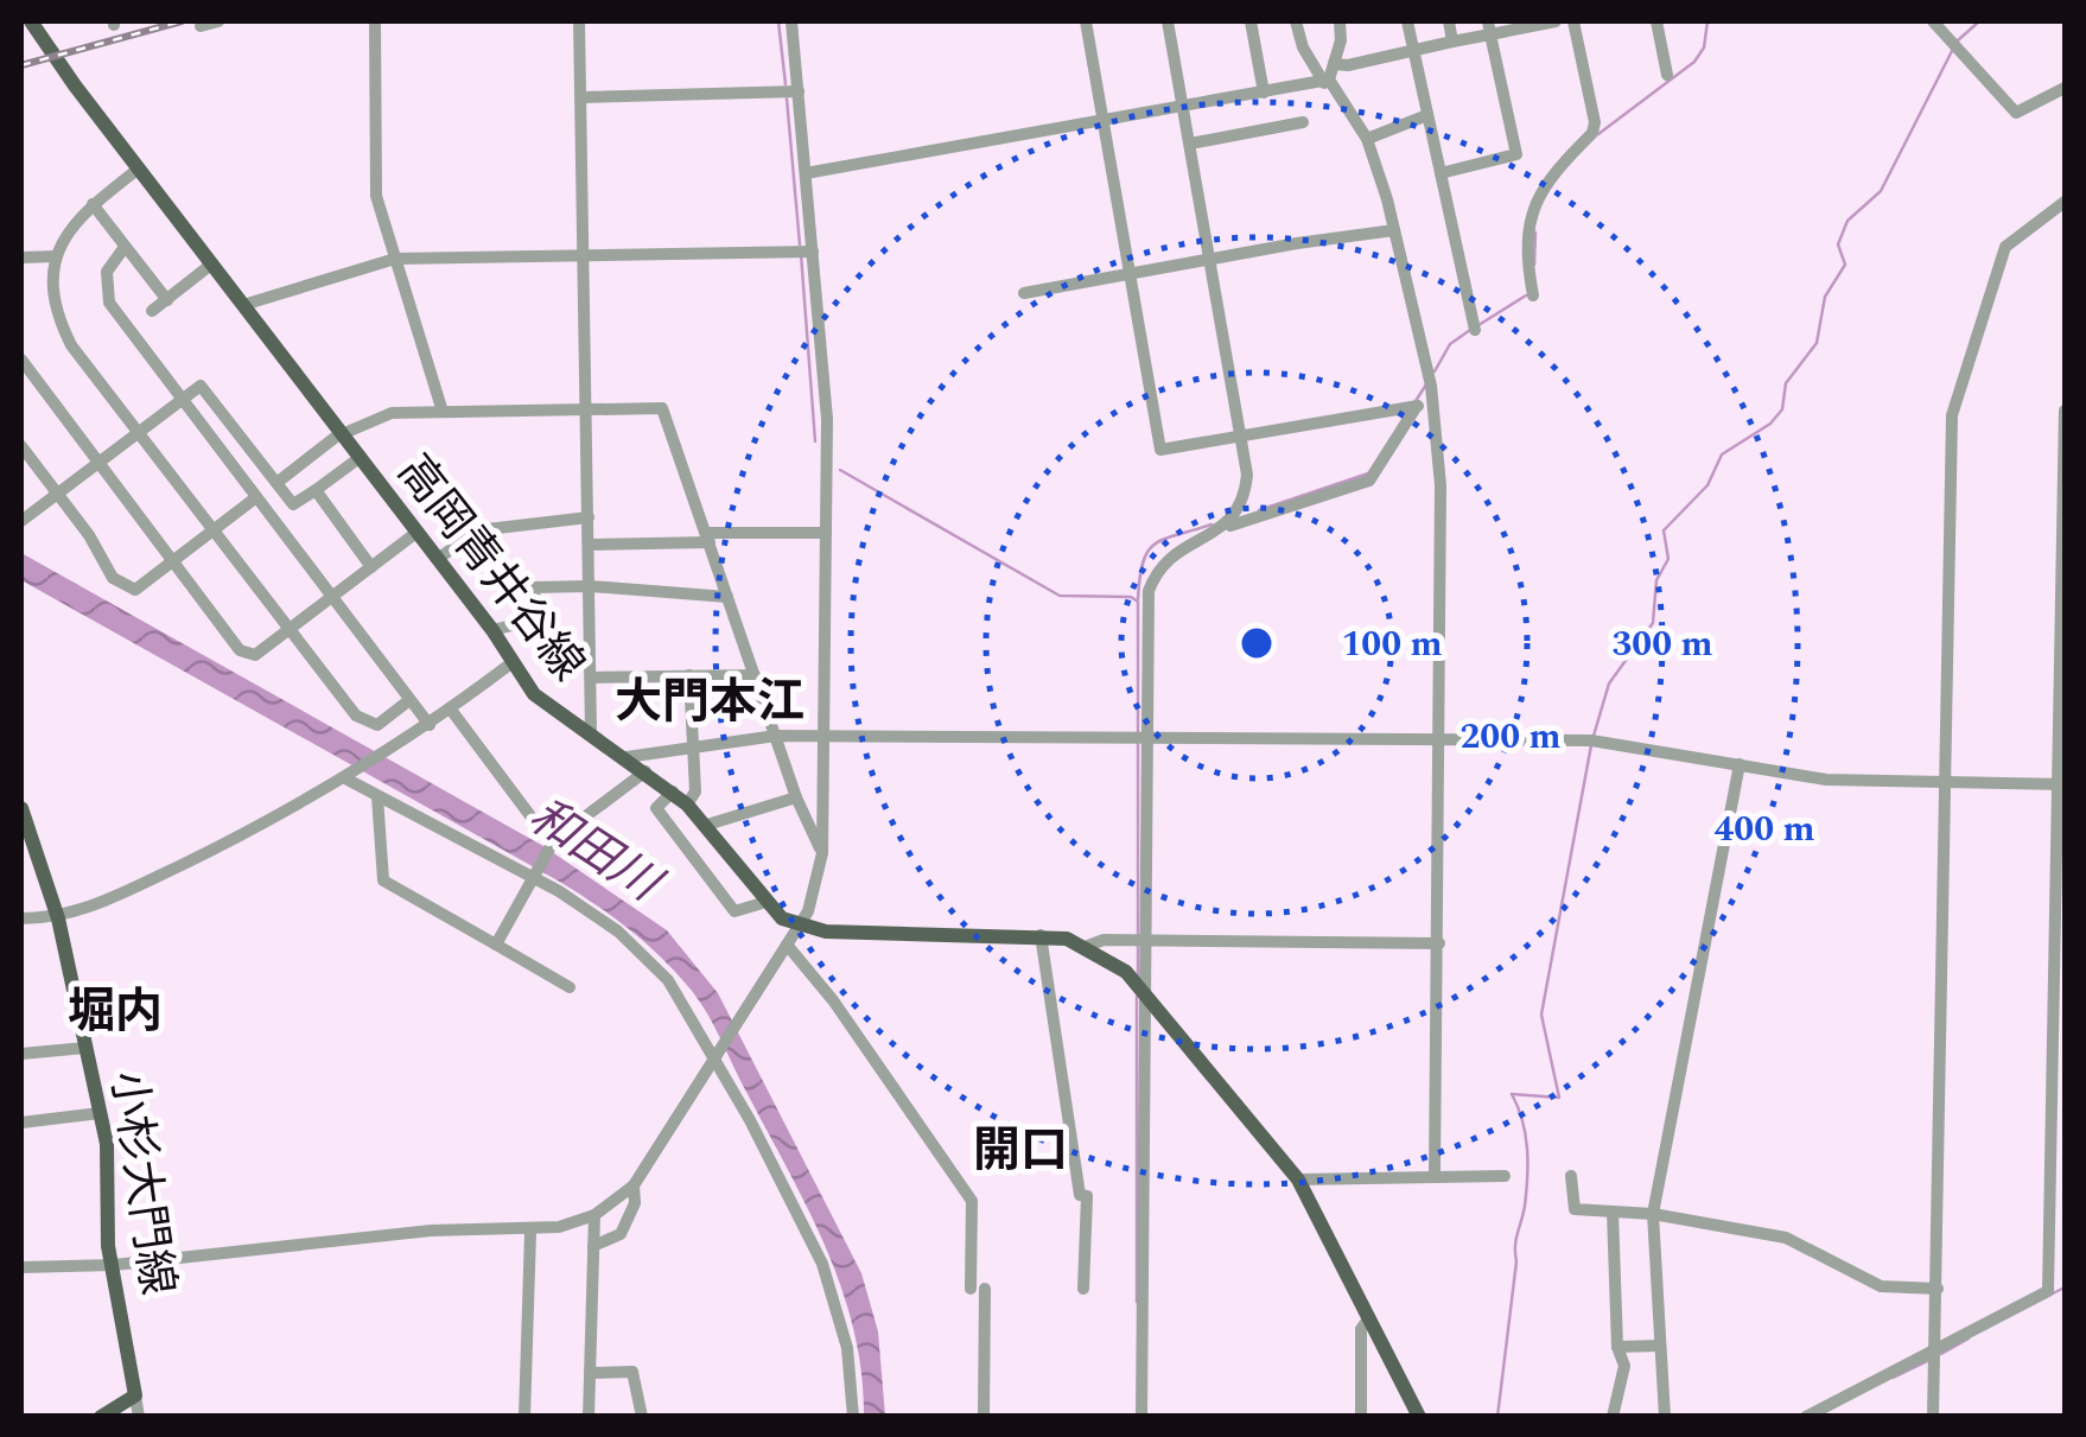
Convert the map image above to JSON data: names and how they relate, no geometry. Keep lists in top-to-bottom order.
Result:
{
  "streets": {
    "main road": ["高岡青井谷線", "小杉大門線"]
  },
  "districts": ["大門本江", "堀内", "開口"],
  "water": ["和田川"],
  "rings": [
    "100 m",
    "300 m",
    "200 m",
    "400 m"
  ]
}
